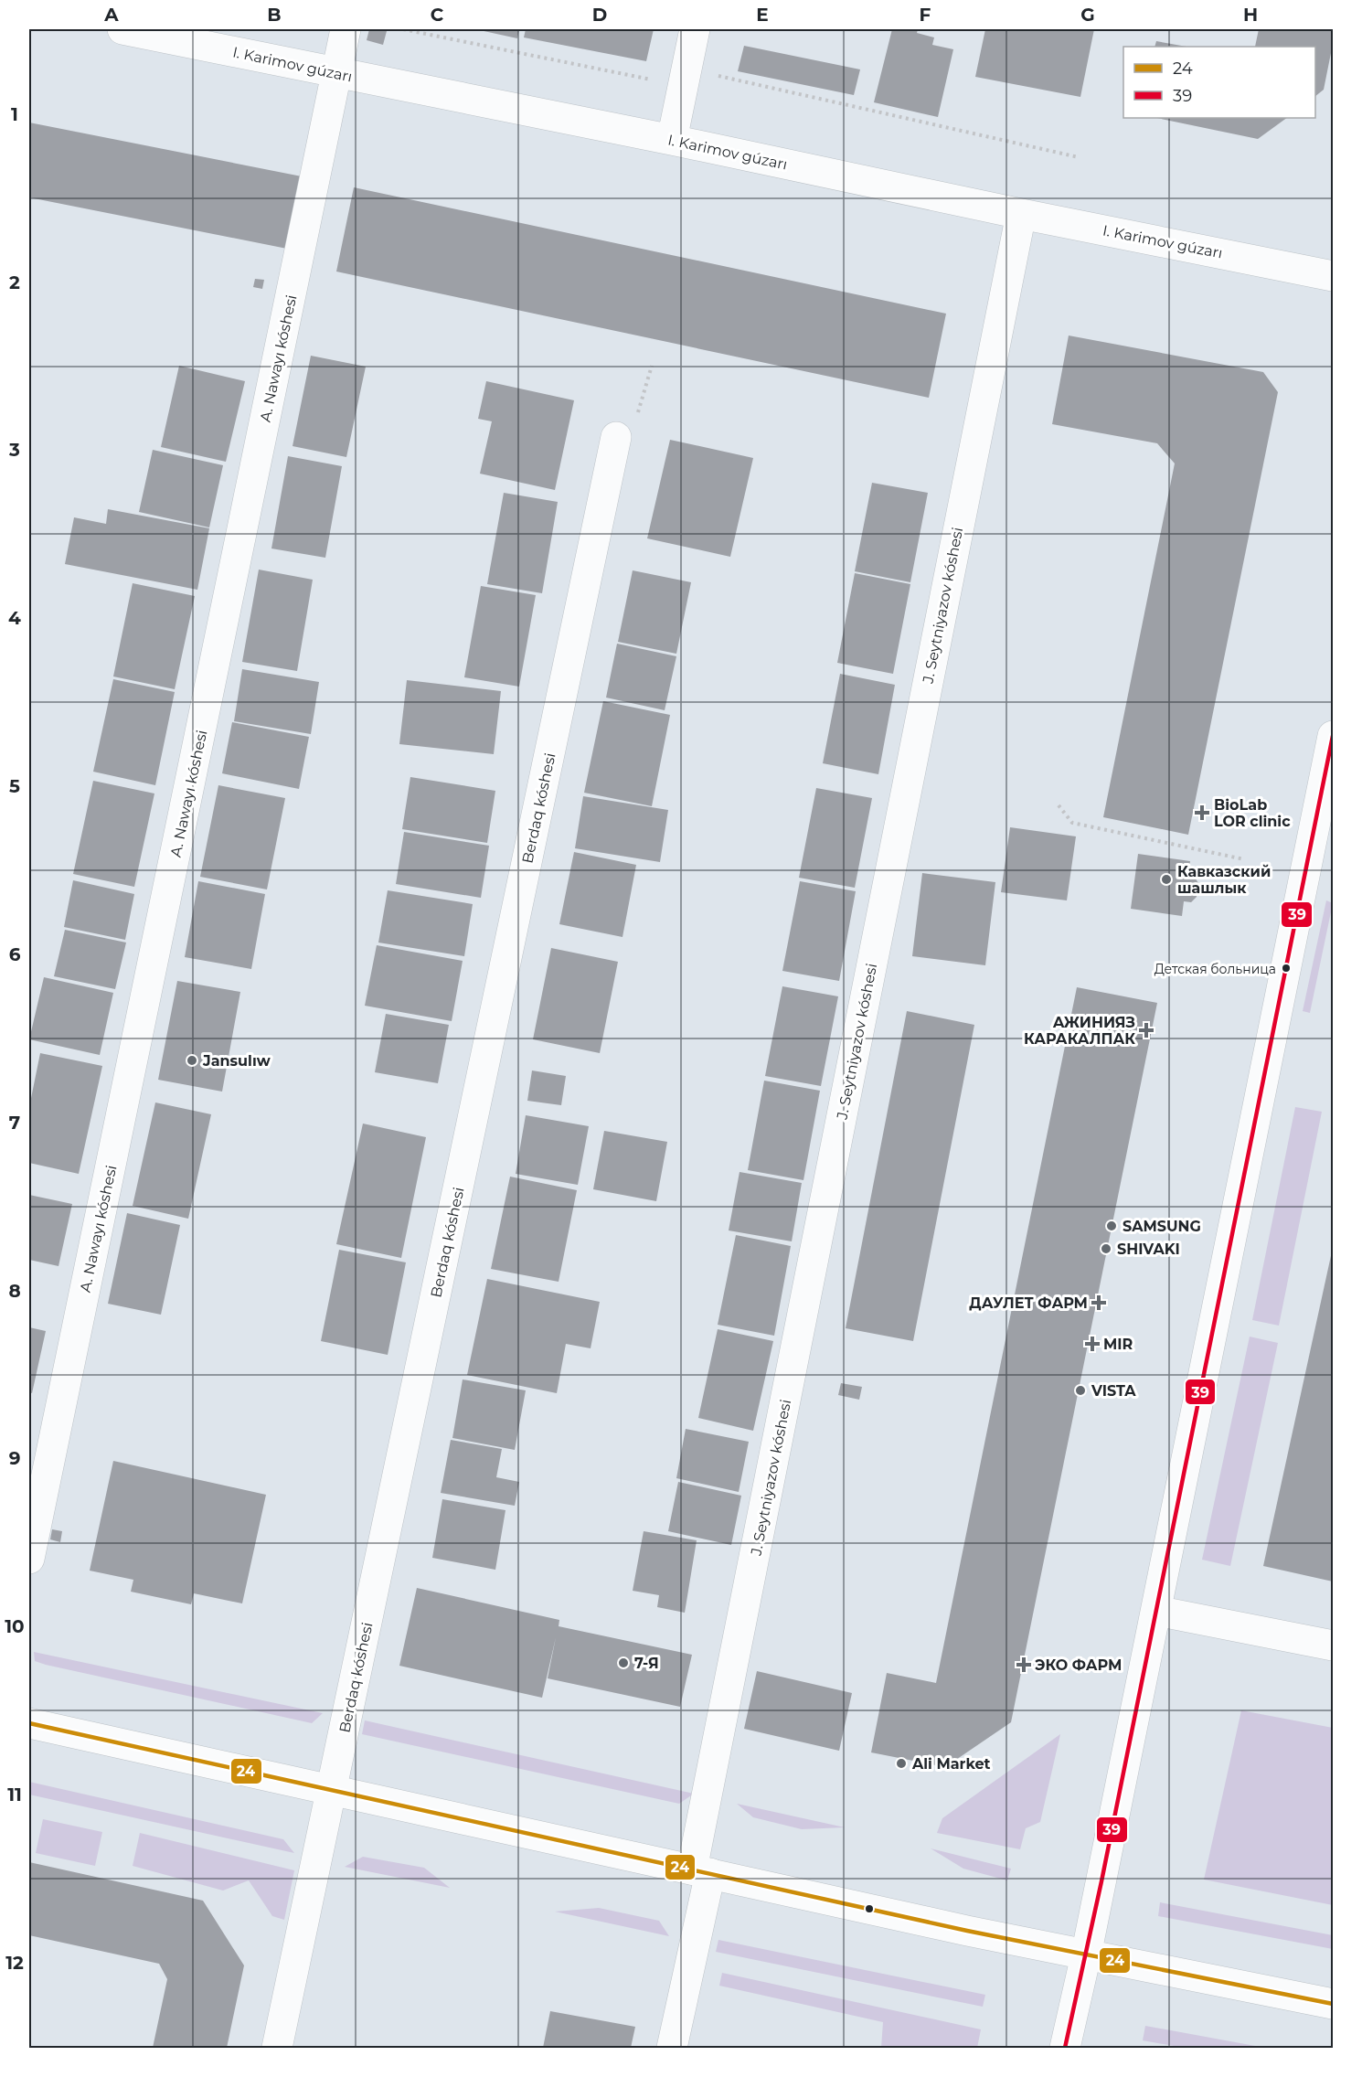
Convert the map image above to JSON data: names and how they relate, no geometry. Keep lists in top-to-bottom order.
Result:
{
  "streets": {
    "street": [
      "I. Karimov gúzarı",
      "A. Nawayı kóshesi",
      "J. Seytniyazov kóshesi",
      "Berdaq kóshesi"
    ]
  },
  "crossings": [
    ["I. Karimov gúzarı", "A. Nawayı kóshesi"],
    ["I. Karimov gúzarı", "J. Seytniyazov kóshesi"]
  ],
  "places": {
    "health": [
      "BioLab LOR clinic",
      "АЖИНИЯЗ КАРАКАЛПАК",
      "ДАУЛЕТ ФАРМ",
      "MIR",
      "ЭКО ФАРМ"
    ],
    "other": [
      "Кавказский шашлык",
      "Детская больница",
      "Jansulıw",
      "SAMSUNG",
      "SHIVAKI",
      "VISTA",
      "7-Я",
      "Ali Market"
    ]
  },
  "lines": ["transit line 39", "transit line 24"],
  "legend": ["24", "39"],
  "grid": {
    "columns": [
      "A",
      "B",
      "C",
      "D",
      "E",
      "F",
      "G",
      "H"
    ],
    "rows": [
      "1",
      "2",
      "3",
      "4",
      "5",
      "6",
      "7",
      "8",
      "9",
      "10",
      "11",
      "12"
    ]
  }
}
